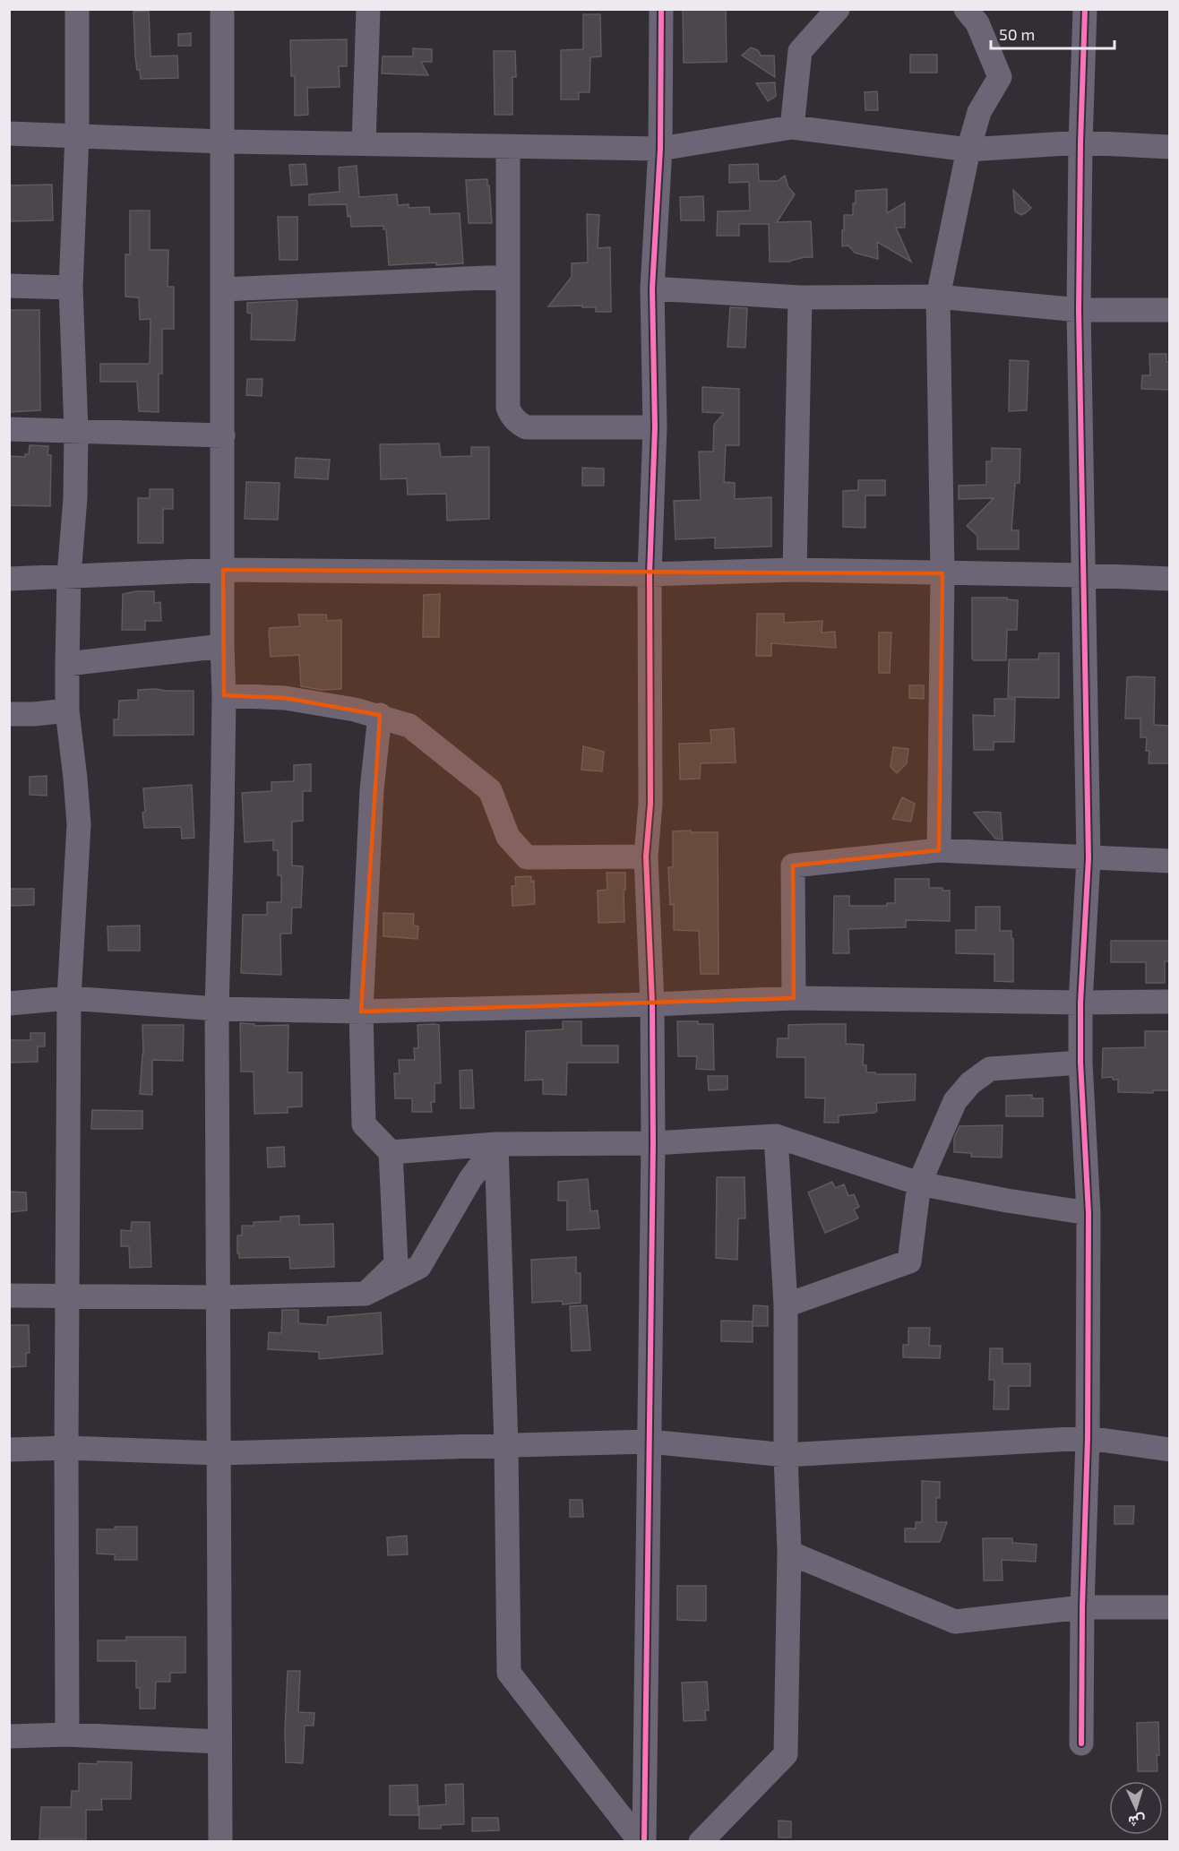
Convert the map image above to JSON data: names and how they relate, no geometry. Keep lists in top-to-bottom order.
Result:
{
  "scale_bar": "50 m",
  "north": "bottom"
}
